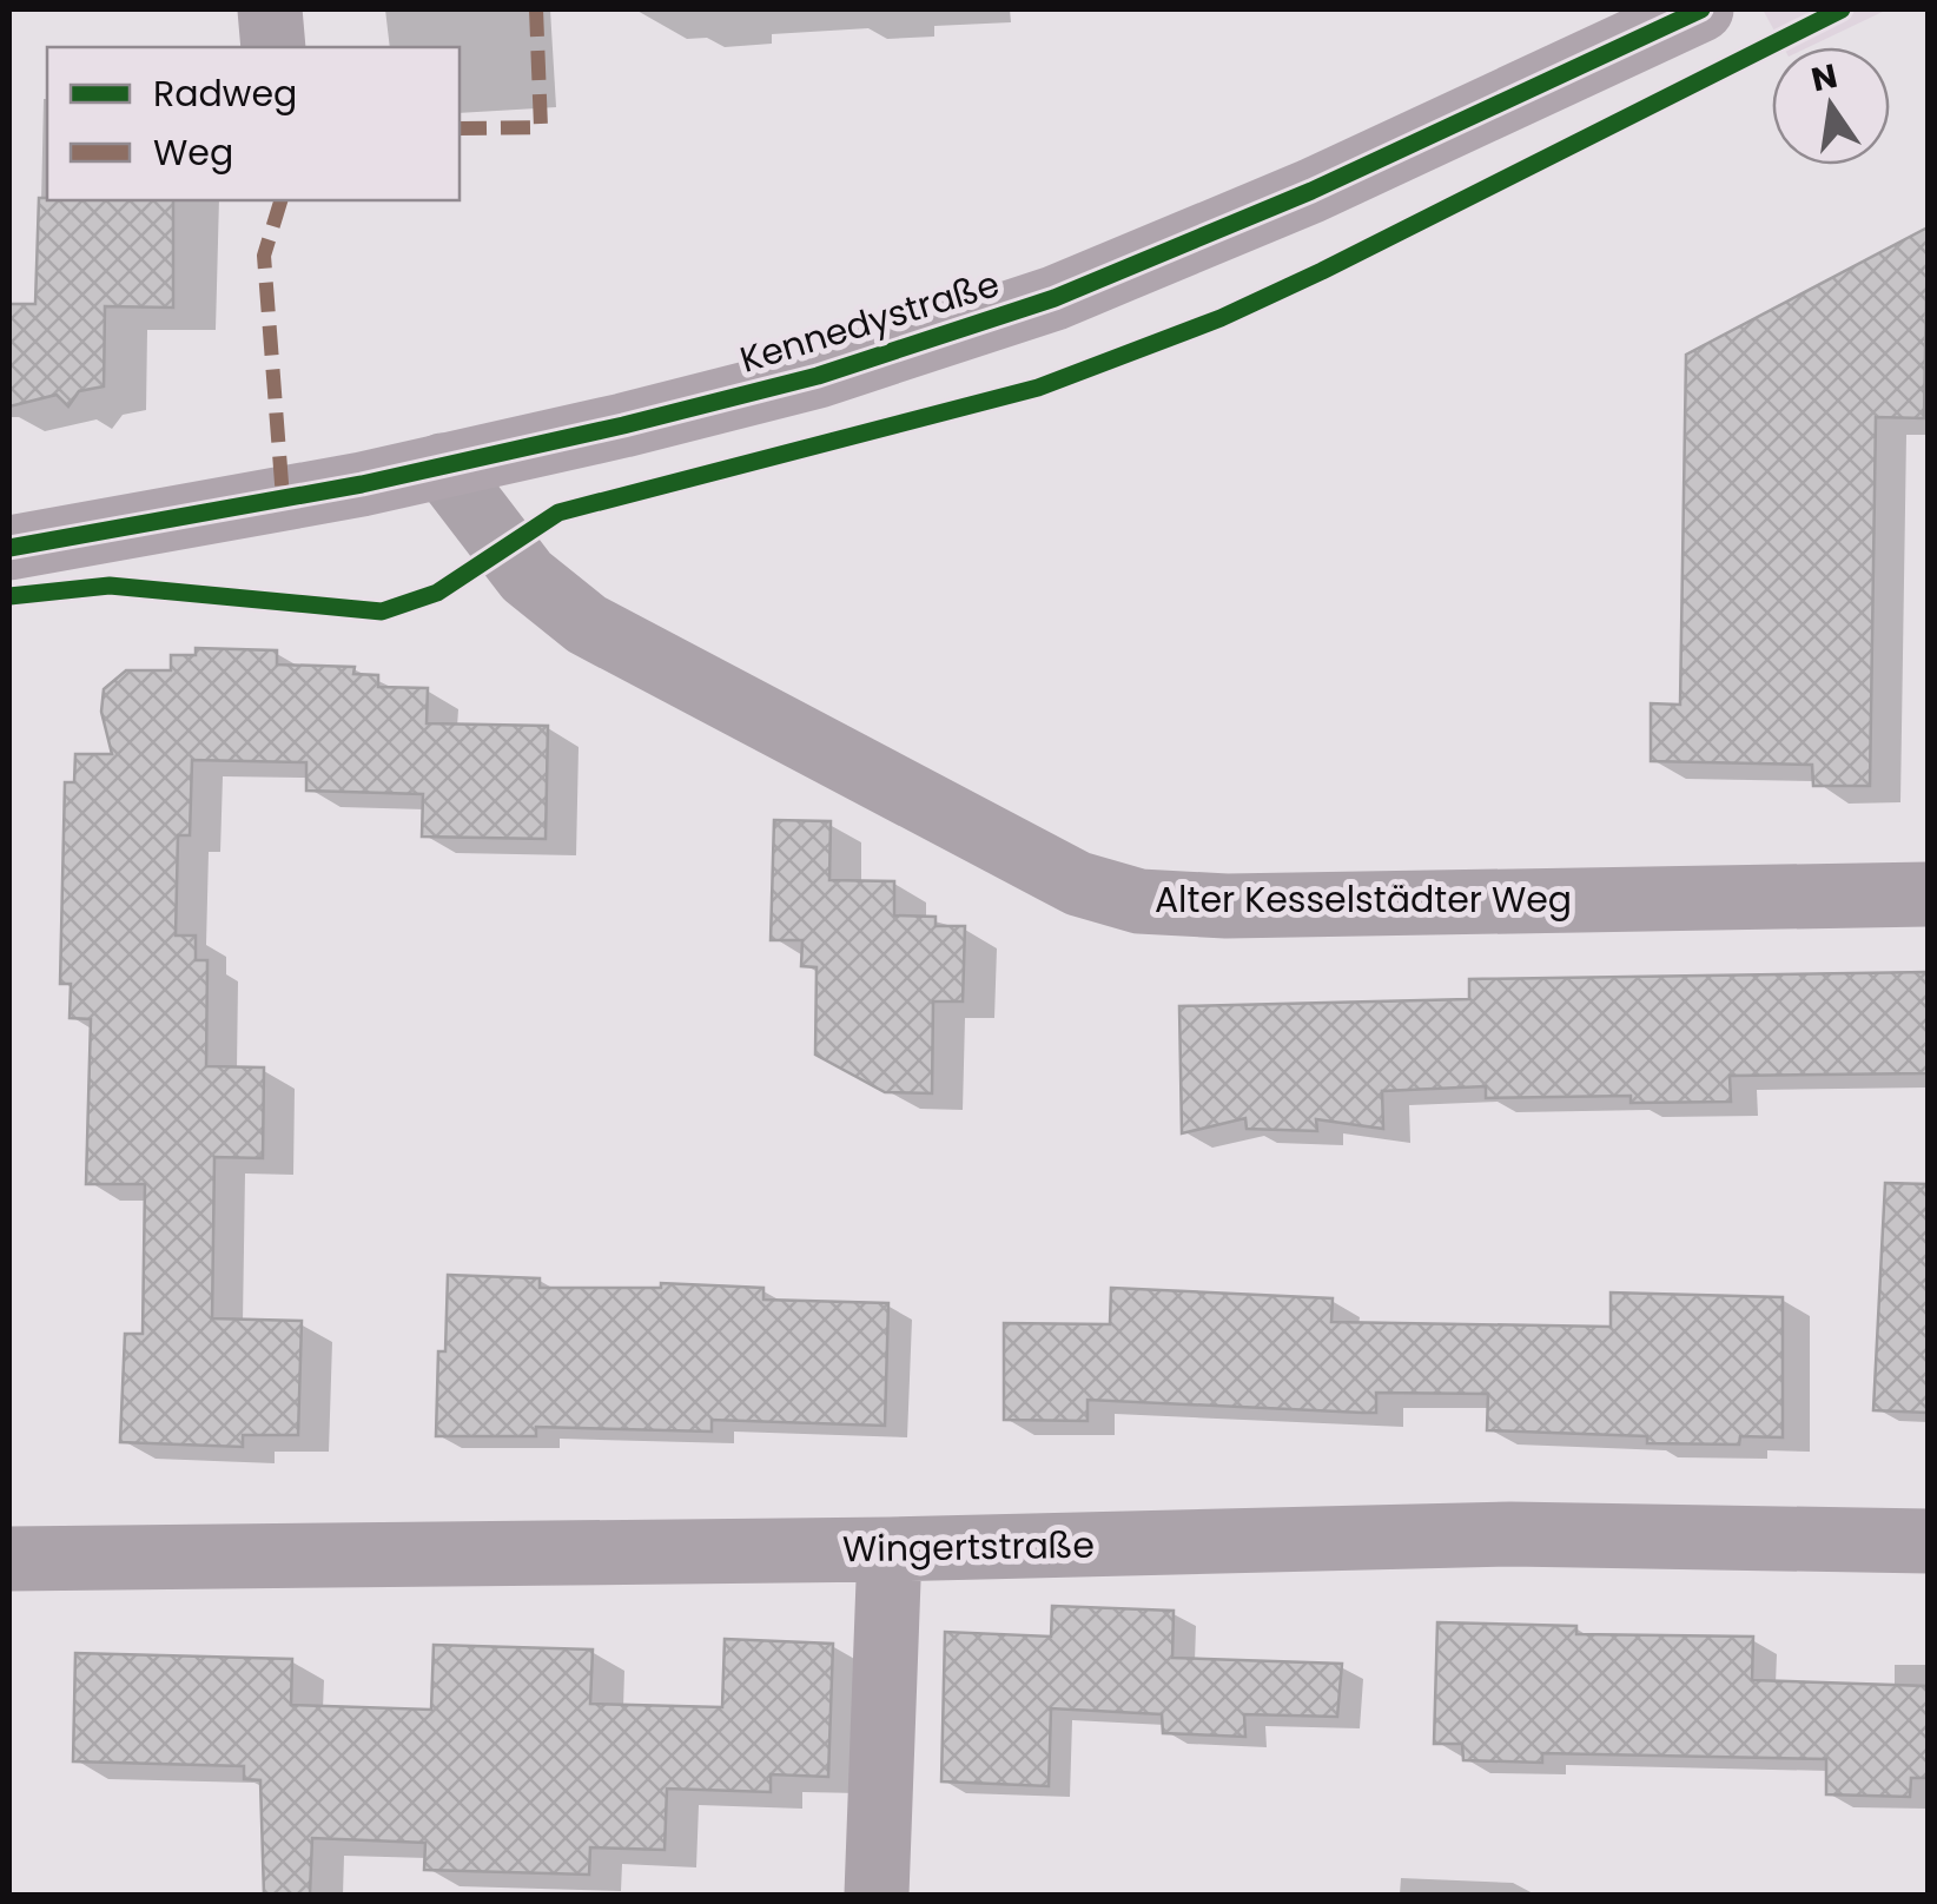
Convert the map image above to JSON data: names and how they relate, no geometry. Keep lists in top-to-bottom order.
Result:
{
  "streets": {
    "main road": ["Kennedystraße"],
    "street": ["Alter Kesselstädter Weg", "Wingertstraße"]
  },
  "crossings": [
    ["Kennedystraße", "Alter Kesselstädter Weg"]
  ],
  "legend": ["Radweg", "Weg"],
  "north": "top"
}
